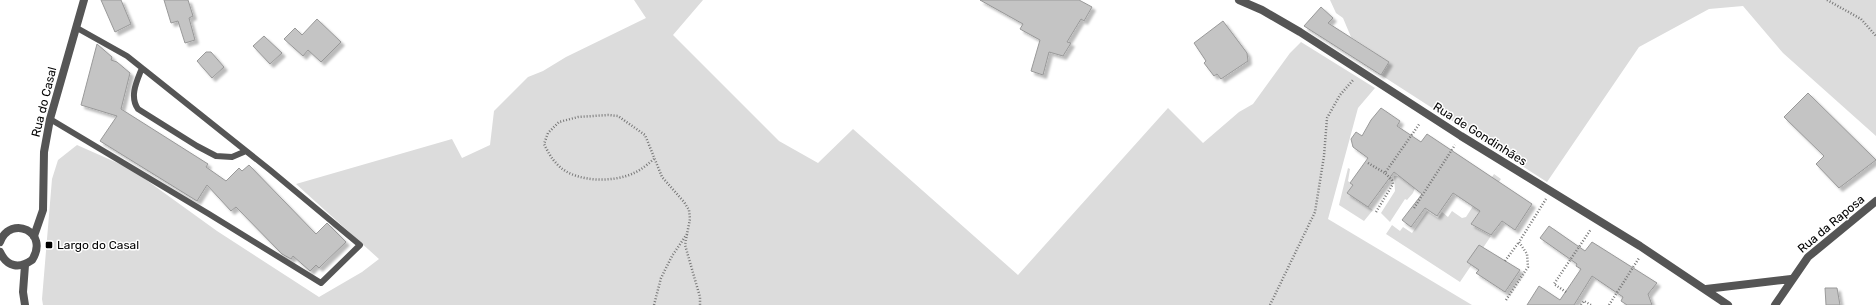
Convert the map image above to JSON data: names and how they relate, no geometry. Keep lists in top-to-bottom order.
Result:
{
  "streets": {
    "street": ["Rua do Casal", "Rua de Gondinhães", "Rua da Raposa"]
  },
  "places": {
    "transit": ["Largo do Casal"]
  }
}
